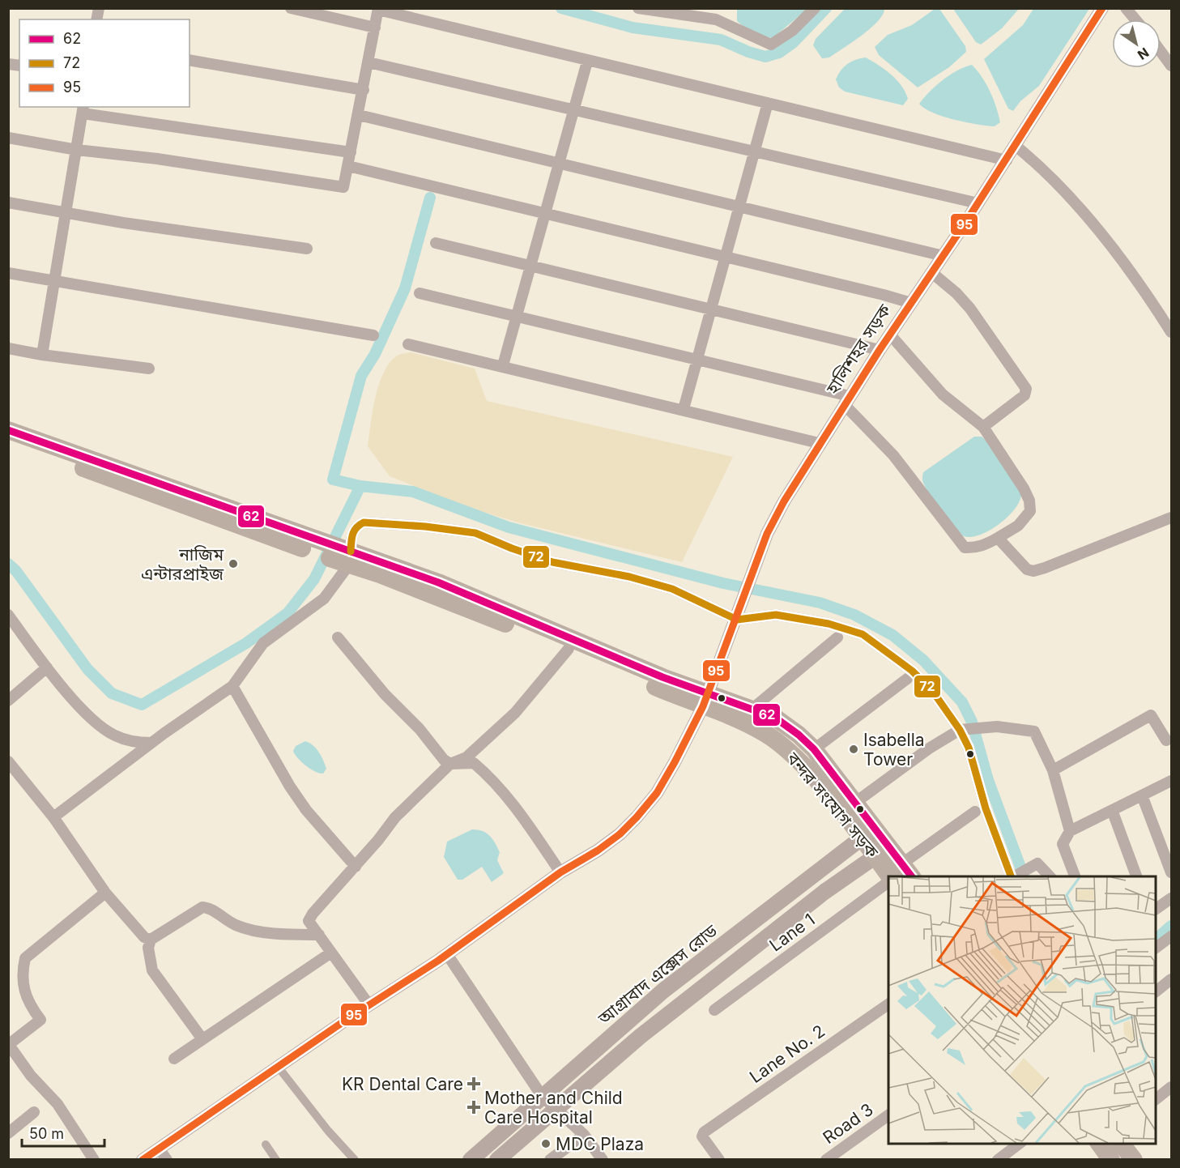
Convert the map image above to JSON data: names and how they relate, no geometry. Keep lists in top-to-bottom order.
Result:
{
  "streets": {
    "highway": ["বন্দর সংযোগ সড়ক"],
    "main road": ["আগ্রাবাদ এক্সেস রোড"],
    "street": [
      "হালিশহর সড়ক",
      "Lane 1",
      "Lane No. 2",
      "Road 3"
    ]
  },
  "crossings": [
    ["হালিশহর সড়ক", "বন্দর সংযোগ সড়ক"],
    ["বন্দর সংযোগ সড়ক", "আগ্রাবাদ এক্সেস রোড"]
  ],
  "places": {
    "other": ["নাজিম এন্টারপ্রাইজ", "Isabella Tower", "MDC Plaza"],
    "health": ["KR Dental Care", "Mother and Child Care Hospital"]
  },
  "lines": ["transit line 95", "transit line 62", "transit line 72"],
  "legend": ["62", "72", "95"],
  "scale_bar": "50 m",
  "north": "bottom right"
}
